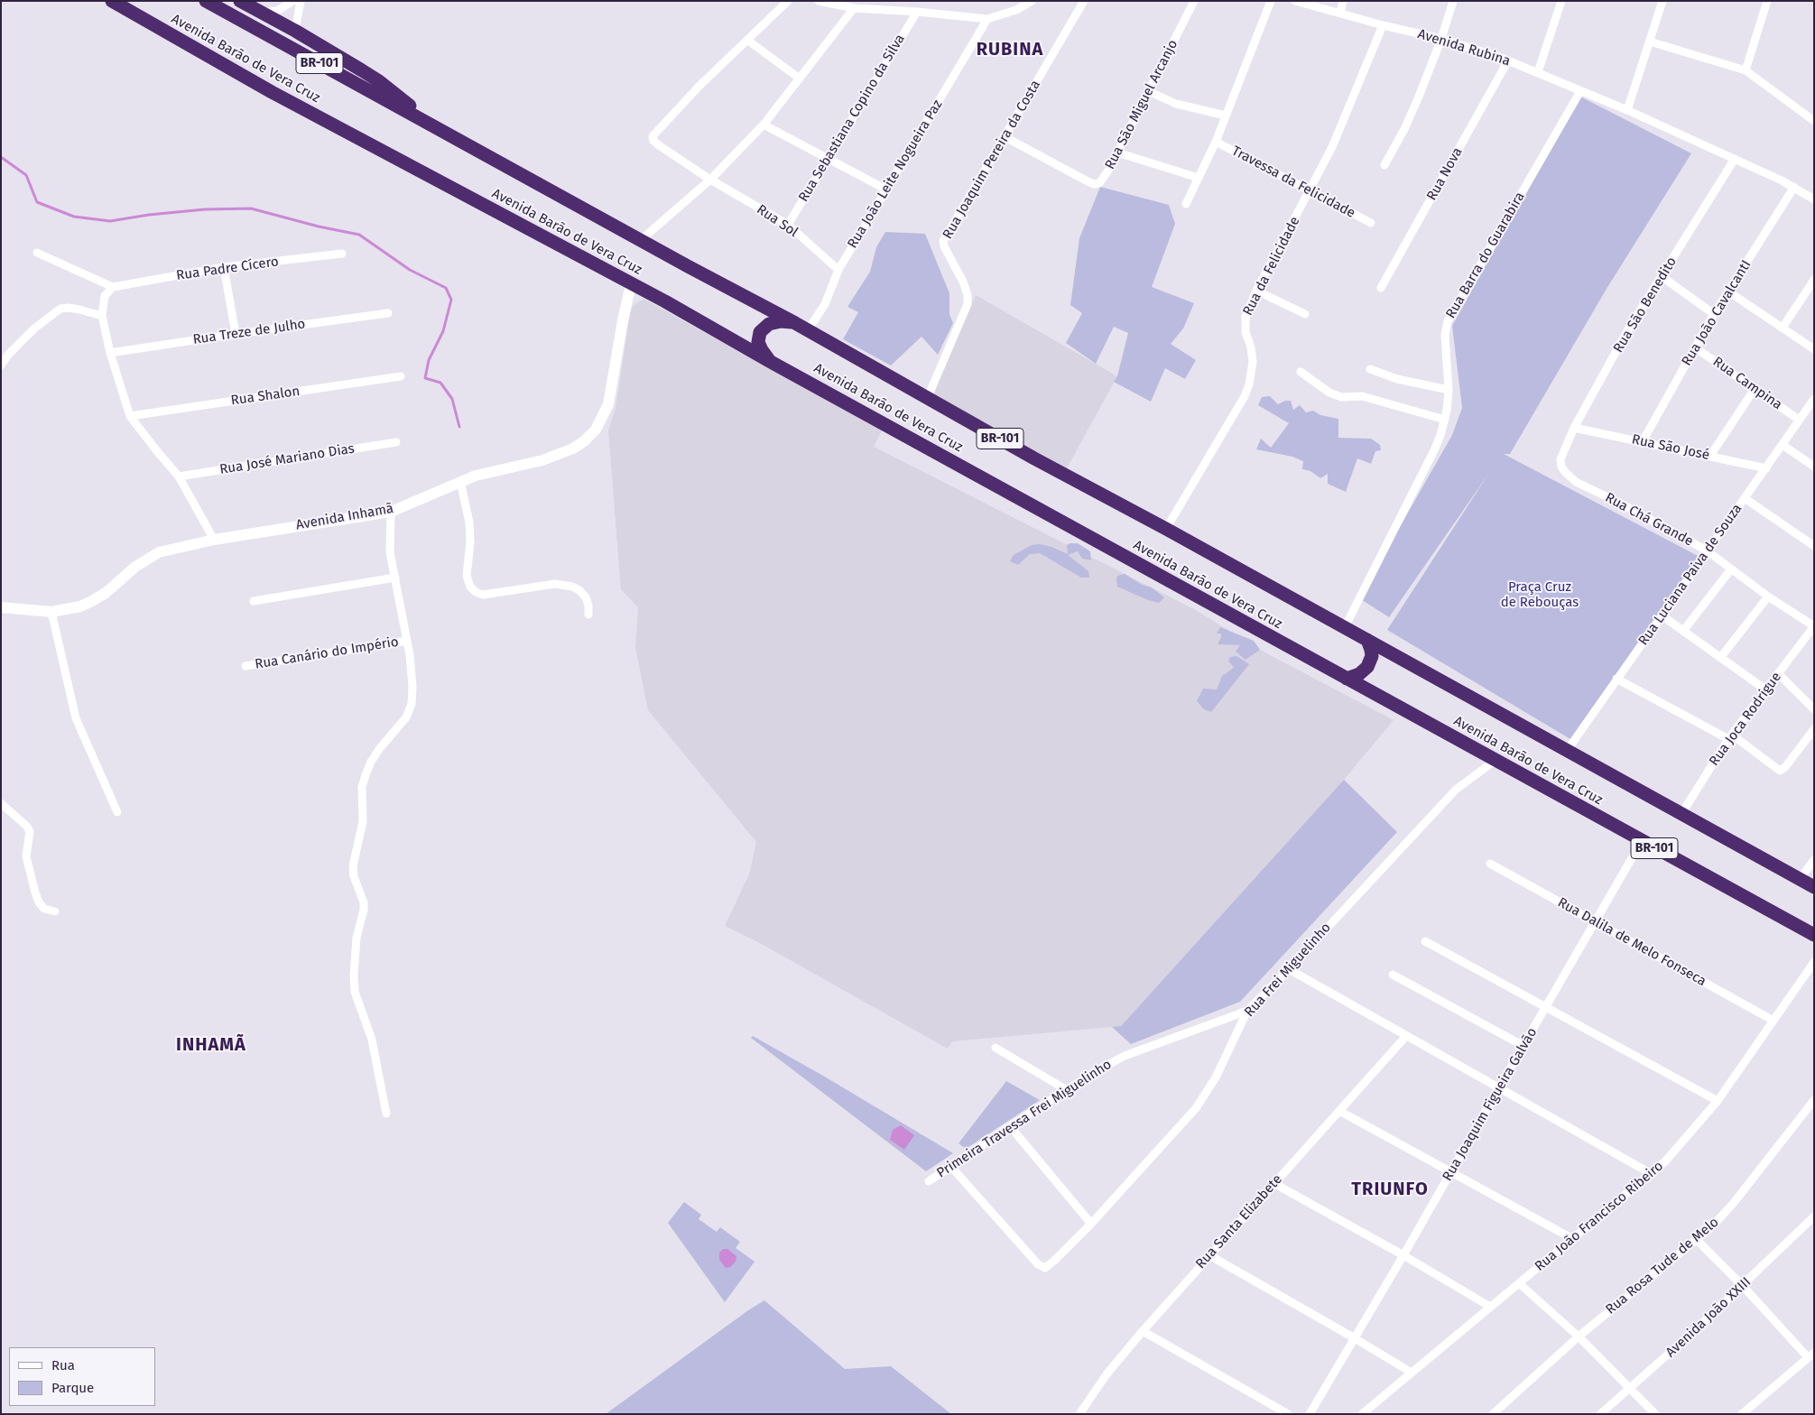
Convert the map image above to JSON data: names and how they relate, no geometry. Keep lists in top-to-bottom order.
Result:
{
  "streets": {
    "highway": ["Avenida Barão de Vera Cruz", "BR-101"],
    "street": [
      "Avenida Rubina",
      "Rua São Miguel Arcanjo",
      "Rua Sebastiana Copino da Silva",
      "Rua Joaquim Pereira da Costa",
      "Rua João Leite Nogueira Paz",
      "Rua Nova",
      "Travessa da Felicidade",
      "Rua Sol",
      "Rua Barra do Guarabira",
      "Rua da Felicidade",
      "Rua Padre Cícero",
      "Rua São Benedito",
      "Rua João CavalcantI",
      "Rua Treze de Julho",
      "Rua Campina",
      "Rua Shalon",
      "Rua São José",
      "Rua José Mariano Dias",
      "Avenida Inhamã",
      "Rua Chá Grande",
      "Rua Luciana Paiva de Souza",
      "Rua Canário do Império",
      "Rua Joca Rodrigue",
      "Rua Dalila de Melo Fonseca",
      "Rua Frei Miguelinho",
      "Rua Joaquim Figueira Galvão",
      "Primeira Travessa Frei Miguelinho",
      "Rua João Francisco Ribeiro",
      "Rua Santa Elizabete",
      "Rua Rosa Tude de Melo",
      "Avenida João XXIII"
    ]
  },
  "crossings": [
    ["Avenida Rubina", "Rua Nova"],
    ["Avenida Rubina", "Rua Barra do Guarabira"],
    ["Avenida Rubina", "Rua da Felicidade"],
    ["Avenida Rubina", "Rua São Benedito"],
    ["Avenida Rubina", "Rua João CavalcantI"],
    ["Avenida Barão de Vera Cruz", "Rua Joaquim Pereira da Costa"],
    ["Avenida Barão de Vera Cruz", "Rua João Leite Nogueira Paz"],
    ["Avenida Barão de Vera Cruz", "Rua Barra do Guarabira"],
    ["Avenida Barão de Vera Cruz", "Rua da Felicidade"],
    ["Avenida Barão de Vera Cruz", "Avenida Inhamã"],
    ["Avenida Barão de Vera Cruz", "Rua Luciana Paiva de Souza"],
    ["Avenida Barão de Vera Cruz", "Rua Joca Rodrigue"],
    ["Avenida Barão de Vera Cruz", "Rua Frei Miguelinho"],
    ["Avenida Barão de Vera Cruz", "Rua Joaquim Figueira Galvão"],
    ["Rua São Miguel Arcanjo", "Rua Joaquim Pereira da Costa"],
    ["Rua Sebastiana Copino da Silva", "Rua Sol"],
    ["Rua João Leite Nogueira Paz", "Rua Sol"],
    ["Travessa da Felicidade", "Rua da Felicidade"],
    ["Rua São Benedito", "Rua São José"],
    ["Rua São Benedito", "Rua Chá Grande"],
    ["Rua João CavalcantI", "Rua Campina"],
    ["Rua João CavalcantI", "Rua São José"],
    ["Rua Campina", "Rua Luciana Paiva de Souza"],
    ["Rua São José", "Rua Luciana Paiva de Souza"],
    ["Rua Chá Grande", "Rua Luciana Paiva de Souza"],
    ["Rua Chá Grande", "Rua Joca Rodrigue"],
    ["Rua Dalila de Melo Fonseca", "Rua Joaquim Figueira Galvão"],
    ["Rua Dalila de Melo Fonseca", "Rua João Francisco Ribeiro"],
    ["Rua Frei Miguelinho", "Primeira Travessa Frei Miguelinho"]
  ],
  "districts": ["RUBINA", "INHAMÃ", "TRIUNFO"],
  "parks": ["Praça Cruz de Rebouças"],
  "legend": ["Rua", "Parque"]
}
